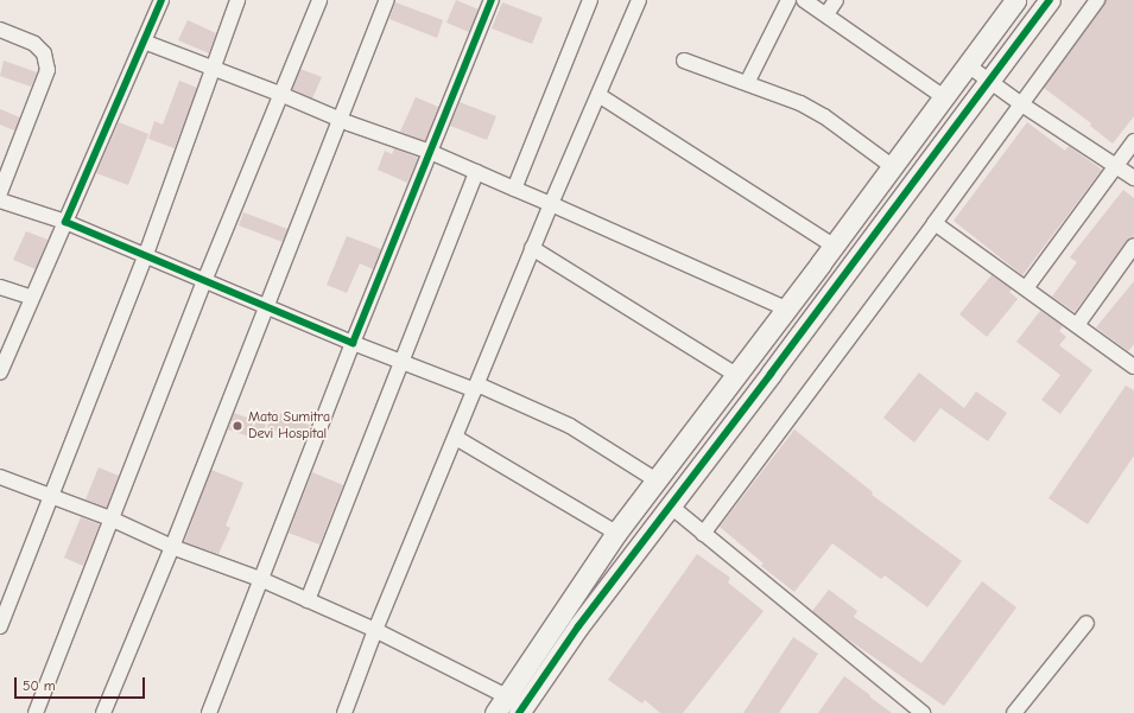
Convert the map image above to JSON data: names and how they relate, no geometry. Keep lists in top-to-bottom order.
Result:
{
  "places": ["Mata Sumitra Devi Hospital"],
  "scale_bar": "50 m"
}
